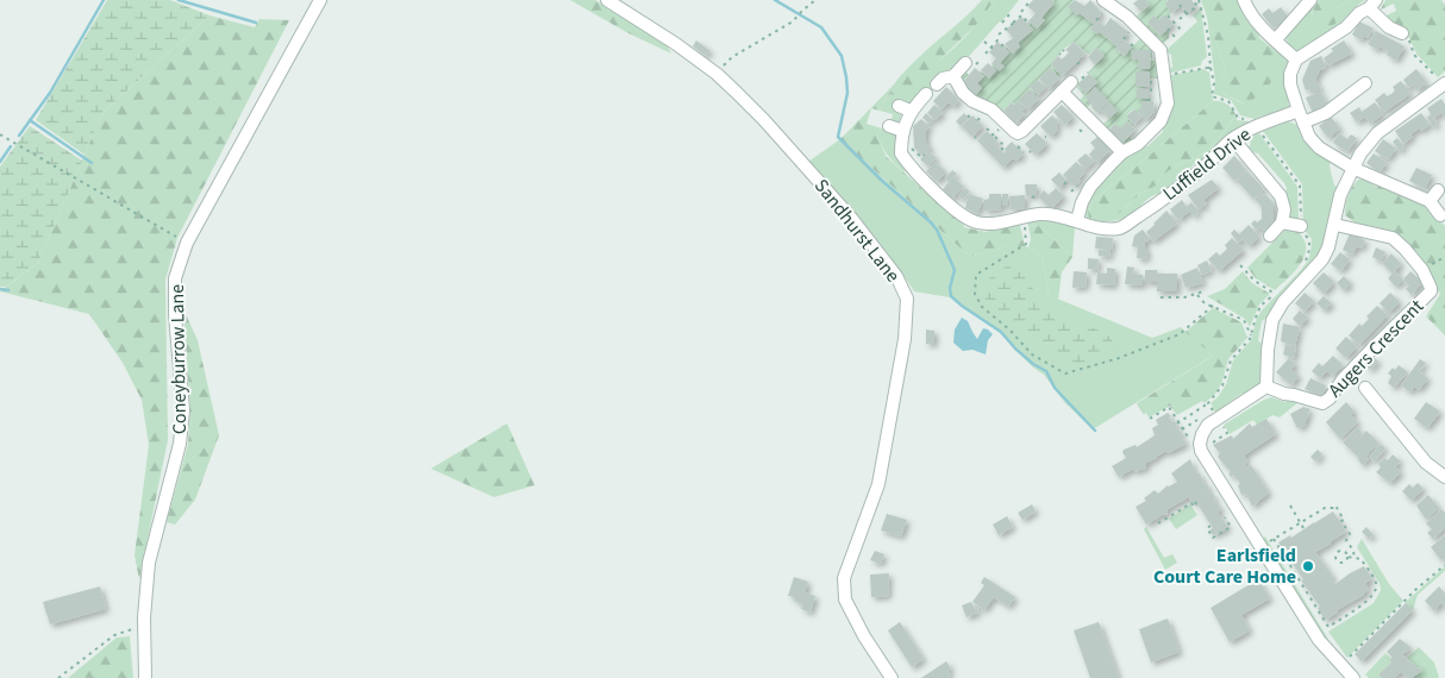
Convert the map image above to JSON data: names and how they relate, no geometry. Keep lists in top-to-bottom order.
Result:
{
  "streets": {
    "street": [
      "Luffield Drive",
      "Sandhurst Lane",
      "Augers Crescent",
      "Coneyburrow Lane"
    ]
  },
  "places": ["Earlsfield Court Care Home"]
}
